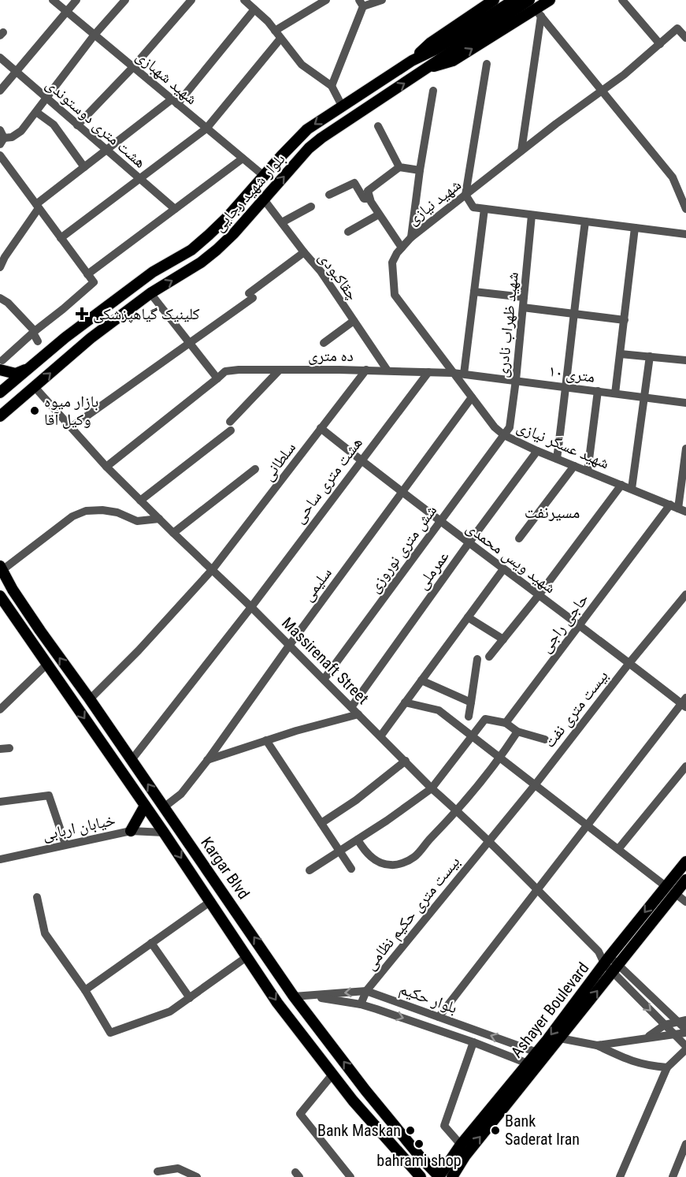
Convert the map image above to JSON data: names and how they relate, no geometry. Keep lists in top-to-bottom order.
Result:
{
  "streets": {
    "main road": ["بلوار شهید رجایی", "Kargar Blvd", "Ashayer Boulevard"],
    "street": [
      "شهید شهبازی",
      "هشت متری دوستوندی",
      "شهید نیازی",
      "چقاکبودی",
      "شهید ظهراب نادری",
      "ده متری",
      "۱۰ متری",
      "شهید عسگر نیازی",
      "سلطانی",
      "هشت متری ساحی",
      "شش متری نوروزی",
      "شهید ویس محمدی",
      "عمرملی",
      "سلیمی",
      "حاجی راجی",
      "Massirenaft Street",
      "بیست متری نفت",
      "خیابان اربابی",
      "بیست متری حکیم نظامی",
      "بلوار حکیم"
    ]
  },
  "crossings": [
    ["شهید شهبازی", "بلوار شهید رجایی"],
    ["بلوار شهید رجایی", "چقاکبودی"],
    ["بلوار شهید رجایی", "Massirenaft Street"],
    ["شهید نیازی", "ده متری"],
    ["شهید نیازی", "۱۰ متری"],
    ["شهید نیازی", "شهید عسگر نیازی"],
    ["چقاکبودی", "ده متری"],
    ["شهید ظهراب نادری", "۱۰ متری"],
    ["شهید ظهراب نادری", "شهید عسگر نیازی"],
    ["شهید ظهراب نادری", "شش متری نوروزی"],
    ["ده متری", "۱۰ متری"],
    ["ده متری", "شهید عسگر نیازی"],
    ["ده متری", "سلطانی"],
    ["ده متری", "هشت متری ساحی"],
    ["ده متری", "Massirenaft Street"],
    ["۱۰ متری", "شهید عسگر نیازی"],
    ["شهید عسگر نیازی", "شش متری نوروزی"],
    ["شهید عسگر نیازی", "عمرملی"],
    ["شهید عسگر نیازی", "سلیمی"],
    ["شهید عسگر نیازی", "حاجی راجی"],
    ["سلطانی", "شهید ویس محمدی"],
    ["سلطانی", "Massirenaft Street"],
    ["سلطانی", "Kargar Blvd"],
    ["هشت متری ساحی", "شهید ویس محمدی"],
    ["هشت متری ساحی", "Massirenaft Street"],
    ["هشت متری ساحی", "Kargar Blvd"],
    ["شش متری نوروزی", "شهید ویس محمدی"],
    ["شش متری نوروزی", "Massirenaft Street"],
    ["شهید ویس محمدی", "عمرملی"],
    ["شهید ویس محمدی", "سلیمی"],
    ["شهید ویس محمدی", "حاجی راجی"],
    ["شهید ویس محمدی", "بیست متری نفت"],
    ["عمرملی", "Massirenaft Street"],
    ["سلیمی", "Massirenaft Street"],
    ["سلیمی", "Kargar Blvd"],
    ["Massirenaft Street", "بیست متری نفت"],
    ["Massirenaft Street", "بیست متری حکیم نظامی"],
    ["Massirenaft Street", "Ashayer Boulevard"],
    ["بیست متری نفت", "بیست متری حکیم نظامی"],
    ["خیابان اربابی", "Kargar Blvd"],
    ["Kargar Blvd", "بلوار حکیم"],
    ["Kargar Blvd", "Ashayer Boulevard"],
    ["بیست متری حکیم نظامی", "بلوار حکیم"],
    ["بلوار حکیم", "Ashayer Boulevard"]
  ],
  "districts": ["مسیرنفت"],
  "places": {
    "health": ["کلینیک گیاهپزشکی"],
    "other": [
      "بازار میوه وکیل آقا",
      "Bank Maskan",
      "Bank Saderat Iran",
      "bahrami shop"
    ]
  }
}
